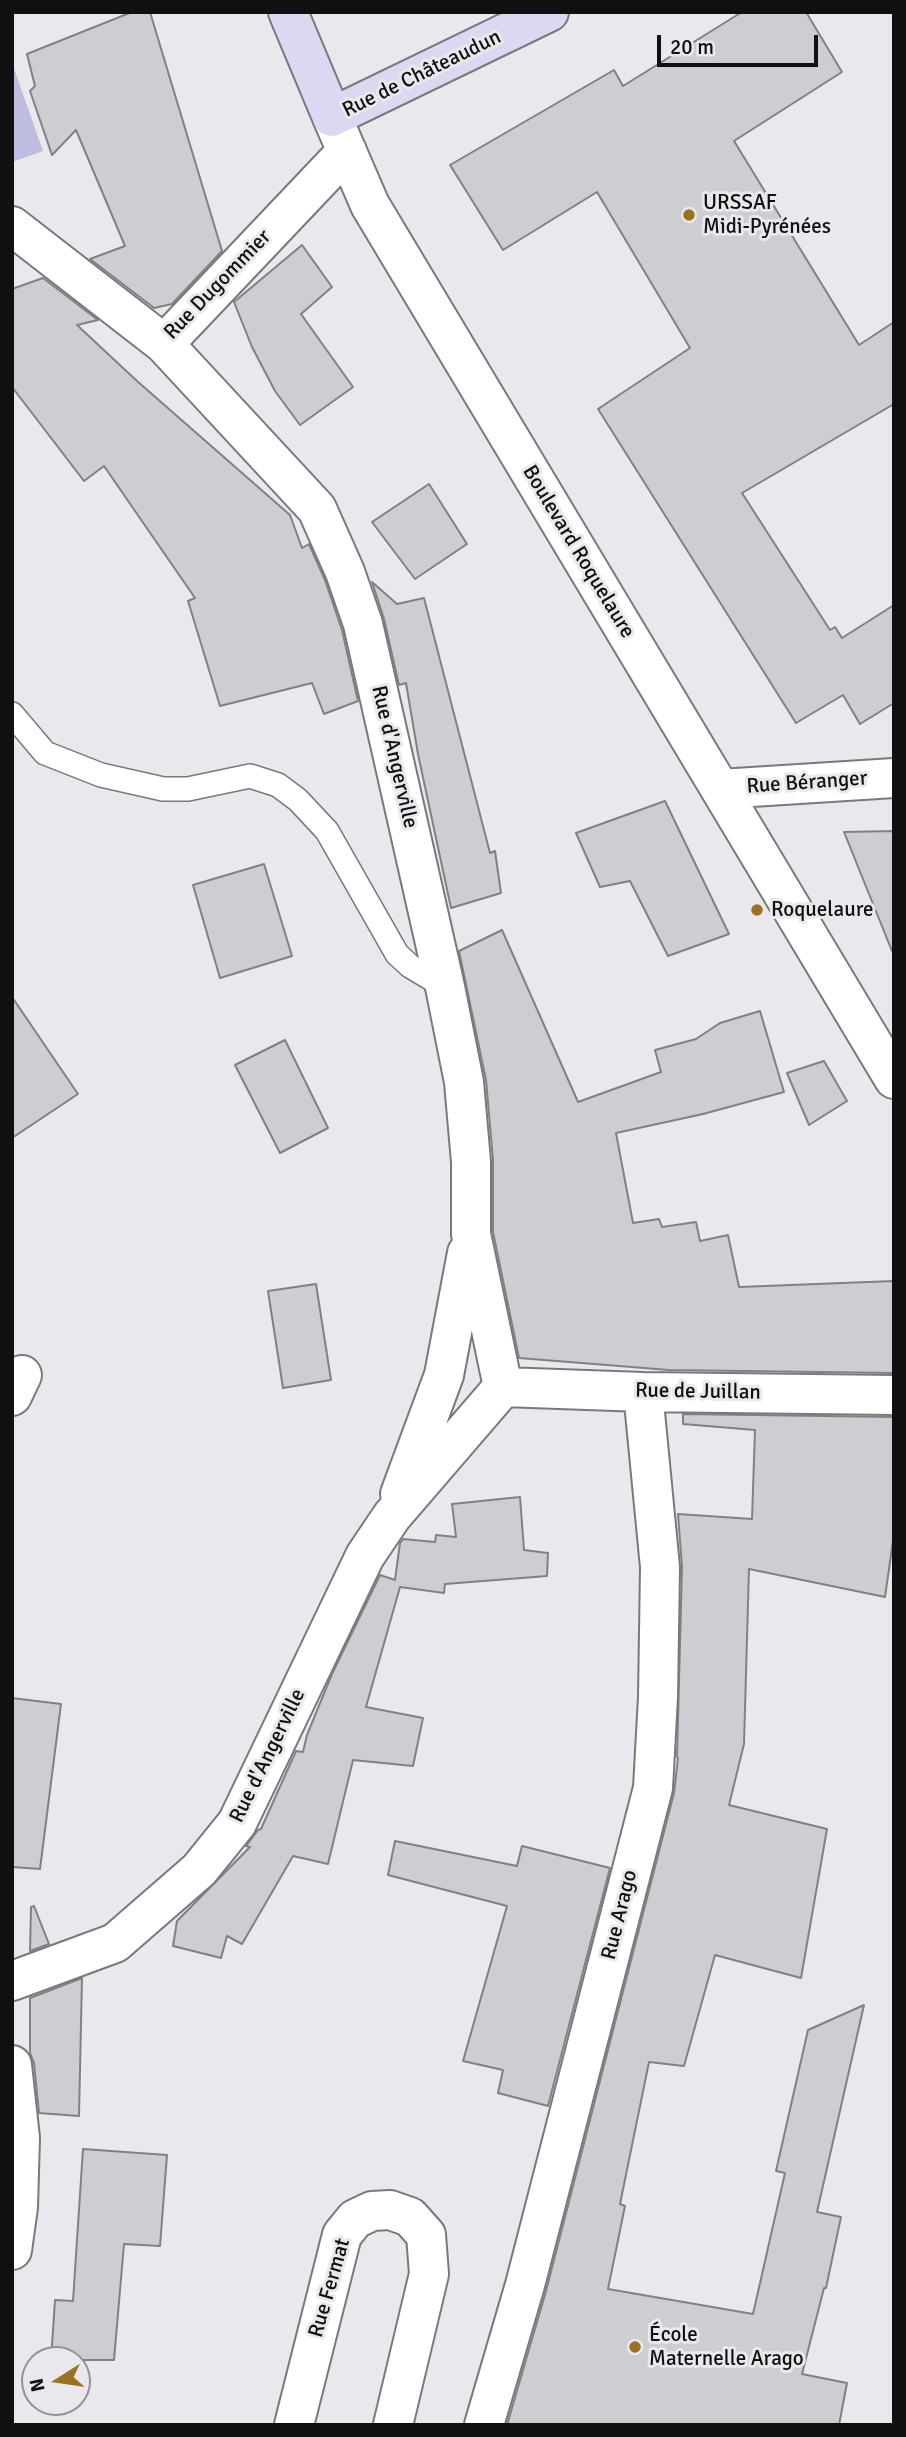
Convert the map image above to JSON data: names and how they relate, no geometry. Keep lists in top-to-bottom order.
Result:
{
  "streets": {
    "street": [
      "Rue de Châteaudun",
      "Rue Dugommier",
      "Boulevard Roquelaure",
      "Rue d'Angerville",
      "Rue Béranger",
      "Rue de Juillan",
      "Rue Arago",
      "Rue Fermat"
    ]
  },
  "crossings": [
    ["Rue de Châteaudun", "Rue Dugommier"],
    ["Rue de Châteaudun", "Boulevard Roquelaure"],
    ["Rue Dugommier", "Boulevard Roquelaure"],
    ["Rue Dugommier", "Rue d'Angerville"],
    ["Boulevard Roquelaure", "Rue Béranger"],
    ["Rue d'Angerville", "Rue de Juillan"],
    ["Rue de Juillan", "Rue Arago"]
  ],
  "places": ["URSSAF Midi-Pyrénées", "Roquelaure", "École Maternelle Arago"],
  "scale_bar": "20 m",
  "north": "left"
}
